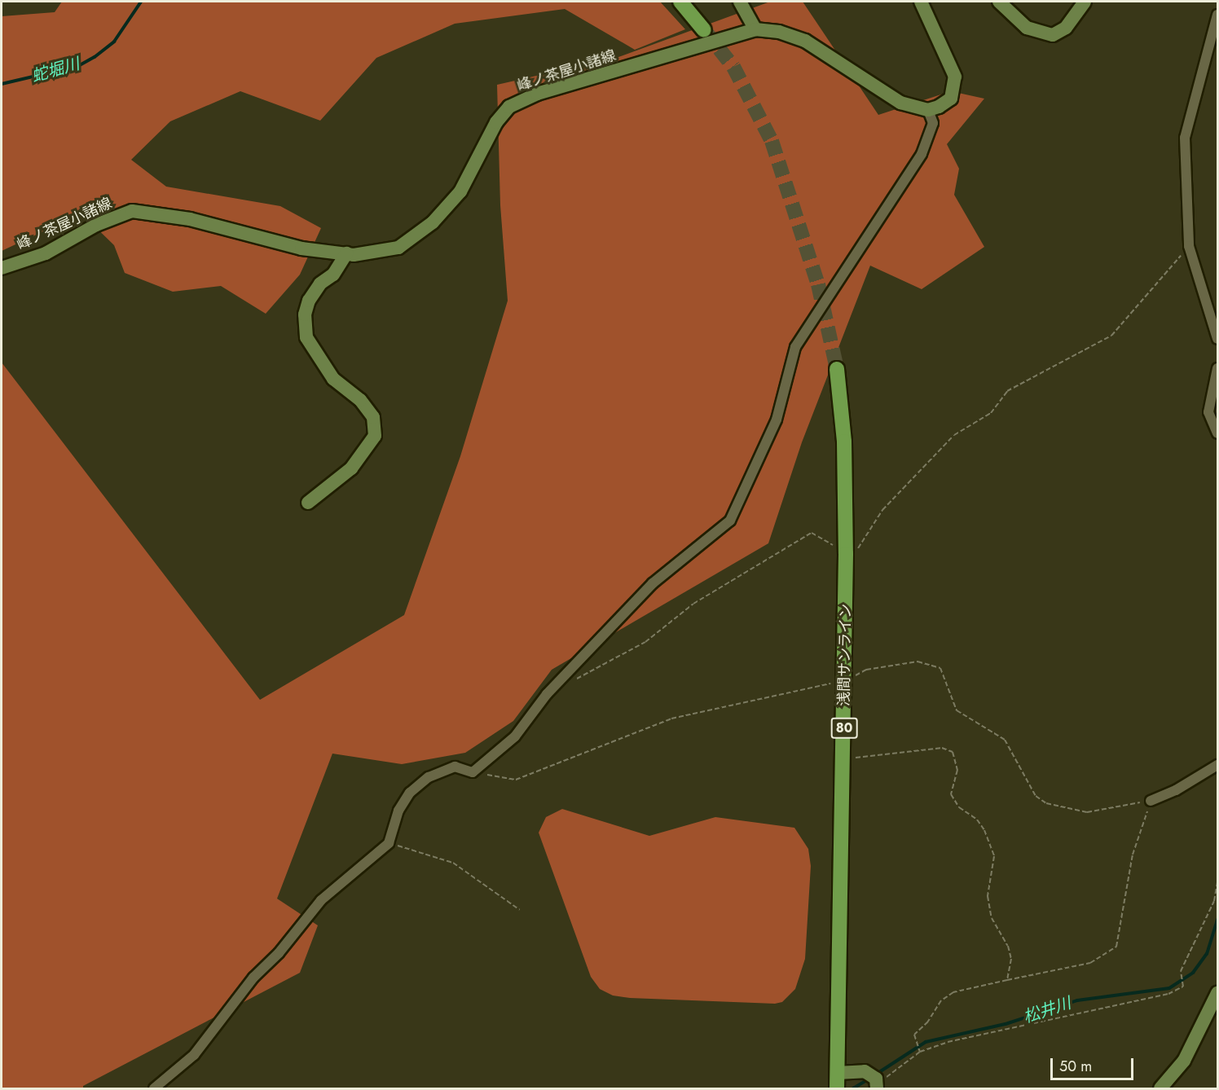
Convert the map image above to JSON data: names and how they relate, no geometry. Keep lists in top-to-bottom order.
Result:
{
  "streets": {
    "main road": ["峰ノ茶屋小諸線", "浅間サンライン", "80"]
  },
  "water": ["蛇堀川", "松井川"],
  "scale_bar": "50 m"
}
